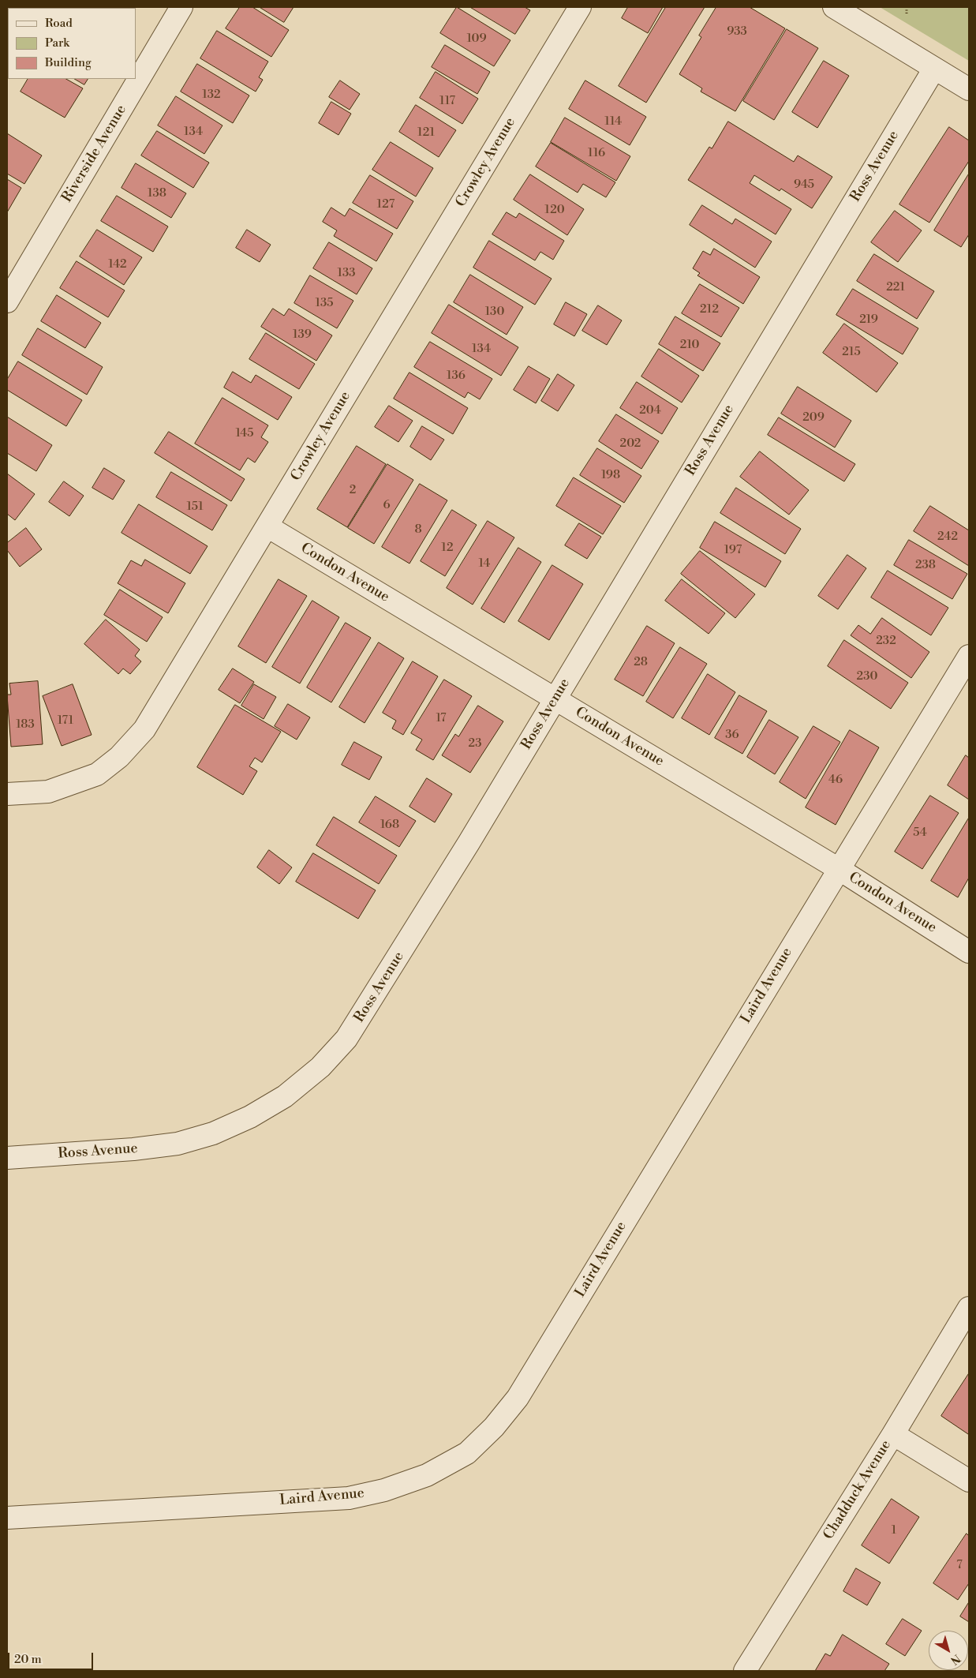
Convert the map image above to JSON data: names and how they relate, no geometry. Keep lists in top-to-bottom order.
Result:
{
  "streets": {
    "street": [
      "Riverside Avenue",
      "Crowley Avenue",
      "Ross Avenue",
      "Condon Avenue",
      "Laird Avenue",
      "Chadduck Avenue"
    ]
  },
  "crossings": [
    ["Crowley Avenue", "Condon Avenue"],
    ["Ross Avenue", "Condon Avenue"],
    ["Condon Avenue", "Laird Avenue"]
  ],
  "house_numbers": [
    "933",
    "109",
    "132",
    "117",
    "114",
    "134",
    "121",
    "116",
    "945",
    "138",
    "127",
    "120",
    "142",
    "133",
    "221",
    "135",
    "212",
    "130",
    "219",
    "139",
    "210",
    "134",
    "215",
    "136",
    "204",
    "209",
    "145",
    "202",
    "198",
    "2",
    "6",
    "151",
    "8",
    "242",
    "12",
    "197",
    "14",
    "238",
    "232",
    "28",
    "230",
    "17",
    "171",
    "183",
    "36",
    "23",
    "46",
    "168",
    "54",
    "1",
    "7"
  ],
  "legend": ["Road", "Park", "Building"],
  "scale_bar": "20 m",
  "north": "bottom right"
}
